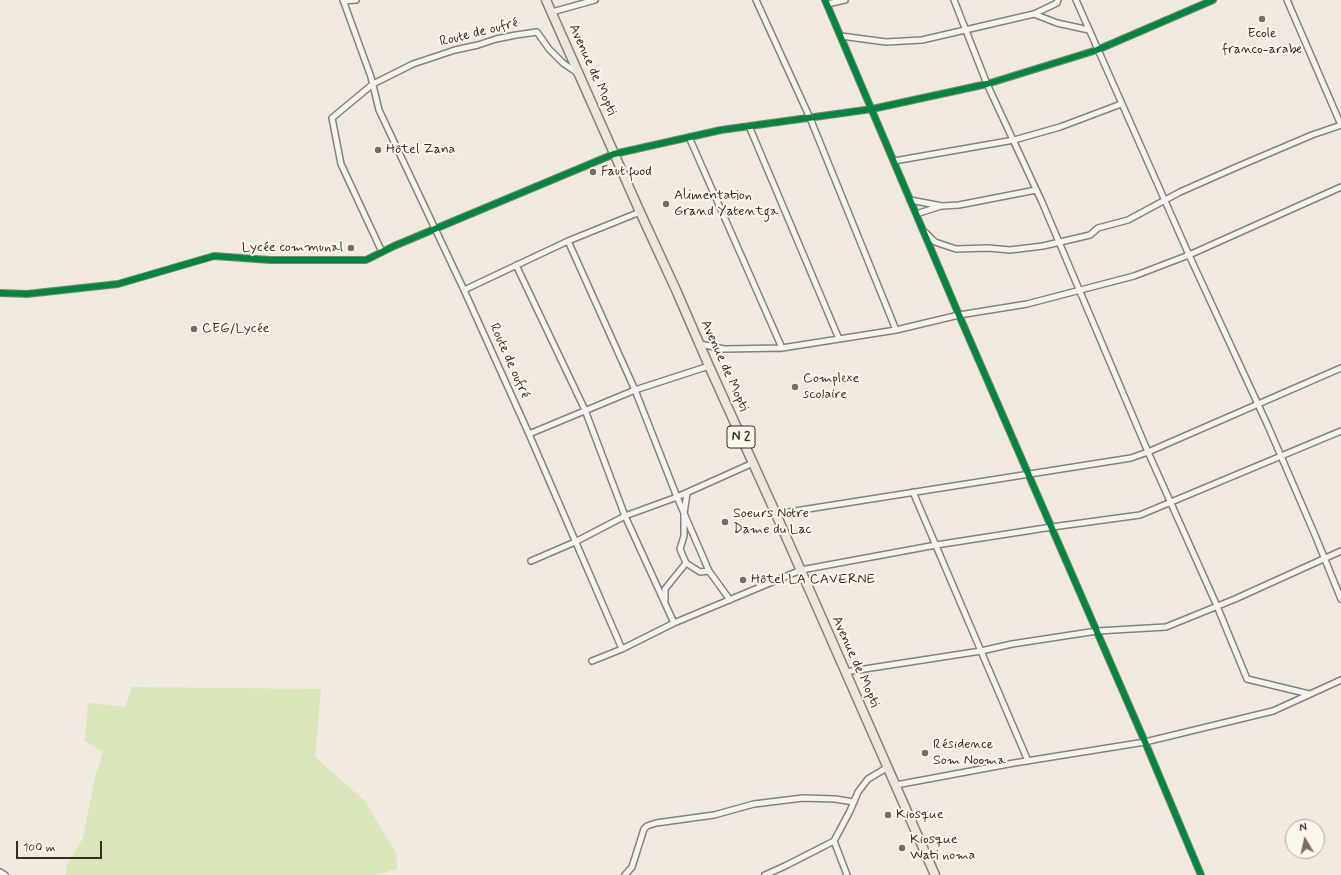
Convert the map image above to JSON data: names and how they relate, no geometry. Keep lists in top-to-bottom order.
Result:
{
  "streets": {
    "main road": ["Avenue de Mopti", "N 2"],
    "street": ["Route de oufré"]
  },
  "crossings": [
    ["Route de oufré", "Avenue de Mopti"]
  ],
  "places": [
    "Ecole franco-arabe",
    "Hôtel Zana",
    "Faut food",
    "Alimentation Grand Yatentga",
    "Lycée communal",
    "CEG/Lycée",
    "Complexe scolaire",
    "Soeurs Notre Dame du Lac",
    "Hôtel LA CAVERNE",
    "Résidence Som Nooma",
    "Kiosque",
    "Kiosque Wati noma"
  ],
  "scale_bar": "100 m",
  "north": "top"
}
